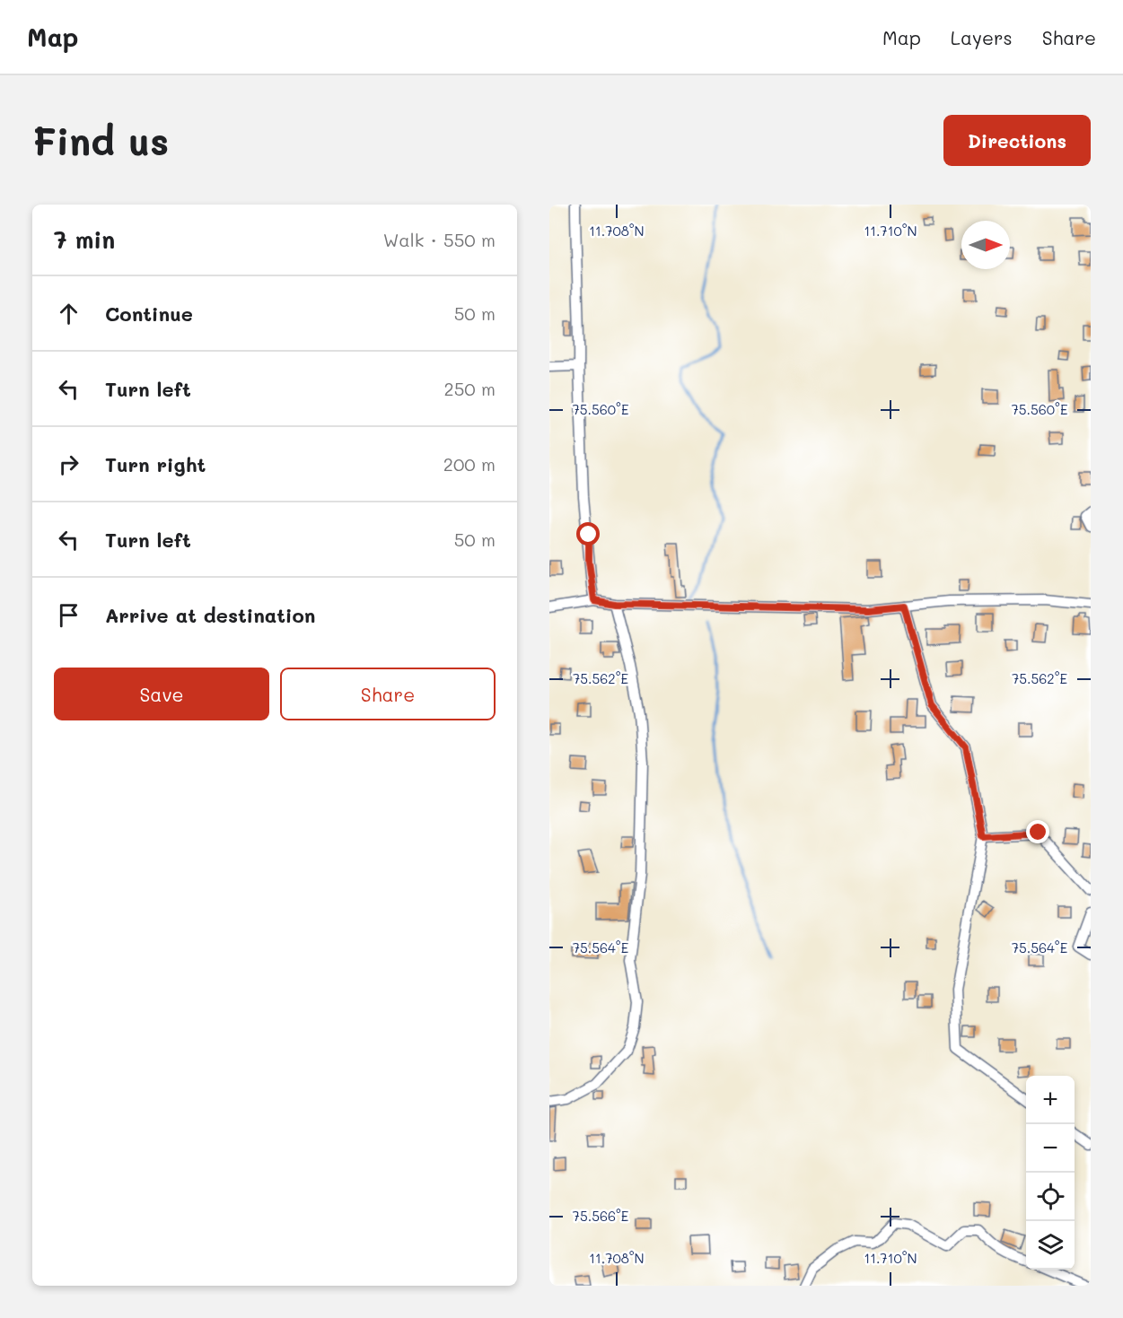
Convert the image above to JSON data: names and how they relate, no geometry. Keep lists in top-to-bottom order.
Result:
{
  "north": "right",
  "page": {
    "header": "Map",
    "nav": ["Map", "Layers", "Share"],
    "buttons": [
      "Directions",
      ["Save", "Share"]
    ],
    "title": "Find us",
    "heading": ["7 min", "Walk · 550 m"],
    "list": [
      ["Continue", "50 m"],
      ["Turn left", "250 m"],
      ["Turn right", "200 m"],
      ["Turn left", "50 m"],
      "Arrive at destination"
    ],
    "map_buttons": ["+", "−"]
  },
  "coordinates": [
    "11.708°N",
    "11.710°N",
    "75.560°E",
    "75.562°E",
    "75.564°E",
    "75.566°E"
  ]
}
